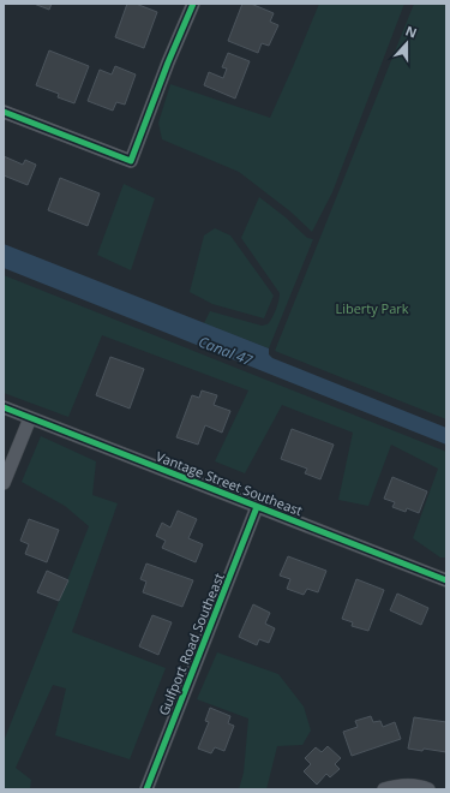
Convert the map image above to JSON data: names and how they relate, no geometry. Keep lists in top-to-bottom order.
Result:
{
  "streets": {
    "street": ["Vantage Street Southeast", "Gulfport Road Southeast"]
  },
  "crossings": [
    ["Vantage Street Southeast", "Gulfport Road Southeast"]
  ],
  "water": ["Canal 47"],
  "parks": ["Liberty Park"],
  "north": "top"
}
